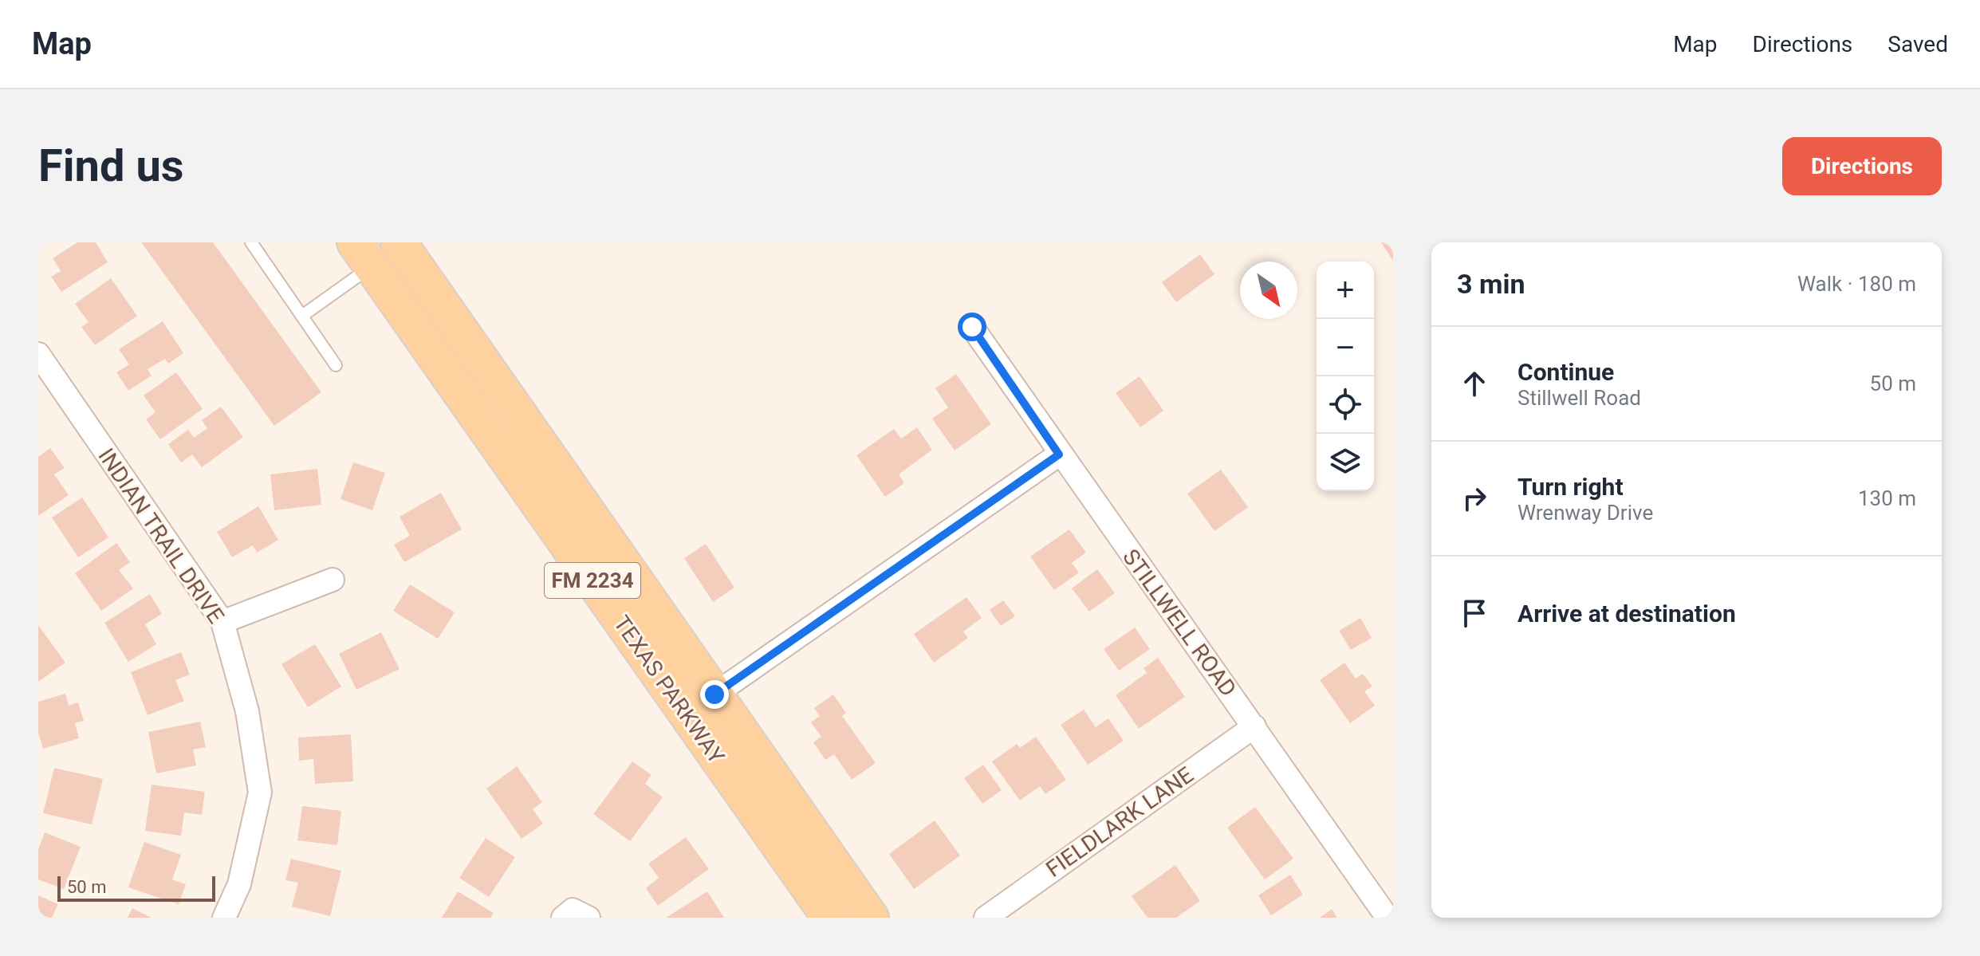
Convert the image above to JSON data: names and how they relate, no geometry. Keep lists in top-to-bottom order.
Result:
{
  "streets": {
    "main road": ["FM 2234", "TEXAS PARKWAY"],
    "street": ["INDIAN TRAIL DRIVE", "STILLWELL ROAD", "FIELDLARK LANE"]
  },
  "crossings": [
    ["STILLWELL ROAD", "FIELDLARK LANE"]
  ],
  "scale_bar": "50 m",
  "north": "bottom right",
  "page": {
    "header": "Map",
    "nav": ["Map", "Directions", "Saved"],
    "buttons": "Directions",
    "title": "Find us",
    "heading": ["3 min", "Walk · 180 m"],
    "map_buttons": ["+", "−"],
    "list": [
      ["Continue", "Stillwell Road", "50 m"],
      ["Turn right", "Wrenway Drive", "130 m"],
      "Arrive at destination"
    ],
    "scale": "50 m"
  }
}
